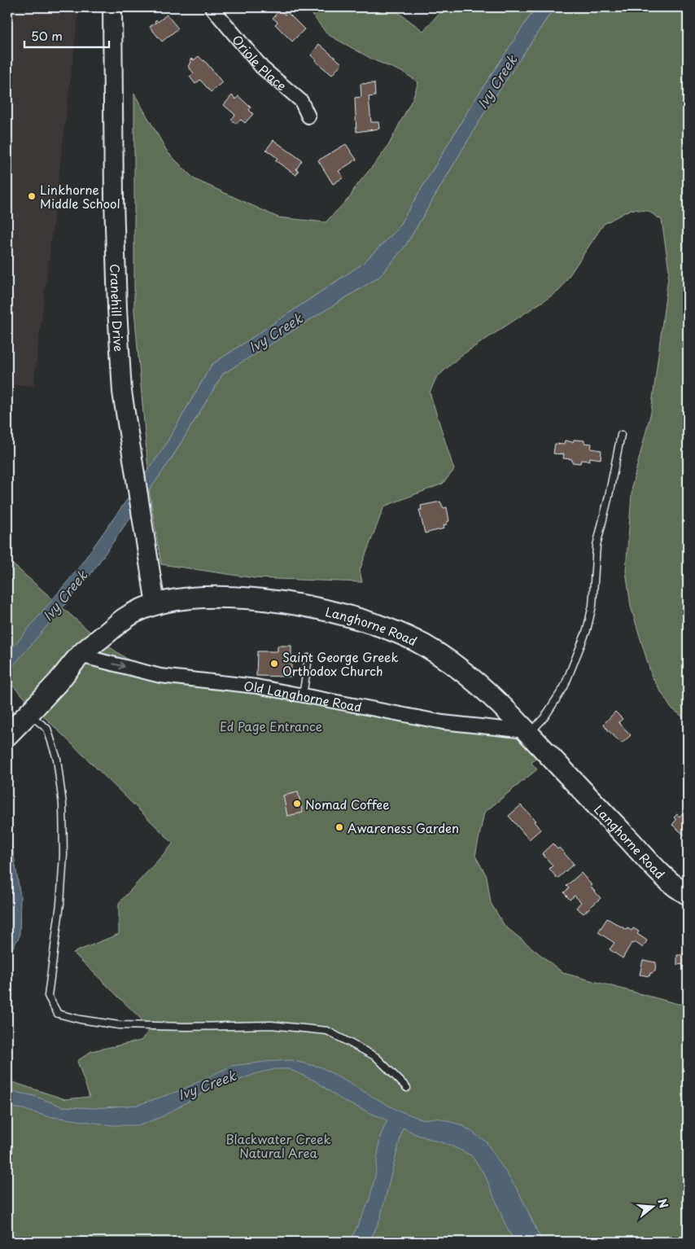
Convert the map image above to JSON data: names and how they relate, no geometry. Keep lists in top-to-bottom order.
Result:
{
  "streets": {
    "main road": ["Cranehill Drive", "Langhorne Road"],
    "street": ["Oriole Place", "Old Langhorne Road"]
  },
  "crossings": [
    ["Cranehill Drive", "Langhorne Road"],
    ["Langhorne Road", "Old Langhorne Road"]
  ],
  "one_way": ["Old Langhorne Road"],
  "water": ["Ivy Creek"],
  "parks": ["Ed Page Entrance", "Blackwater Creek Natural Area"],
  "places": [
    "Linkhorne Middle School",
    "Saint George Greek Orthodox Church",
    "Nomad Coffee",
    "Awareness Garden"
  ],
  "scale_bar": "50 m",
  "north": "right"
}
